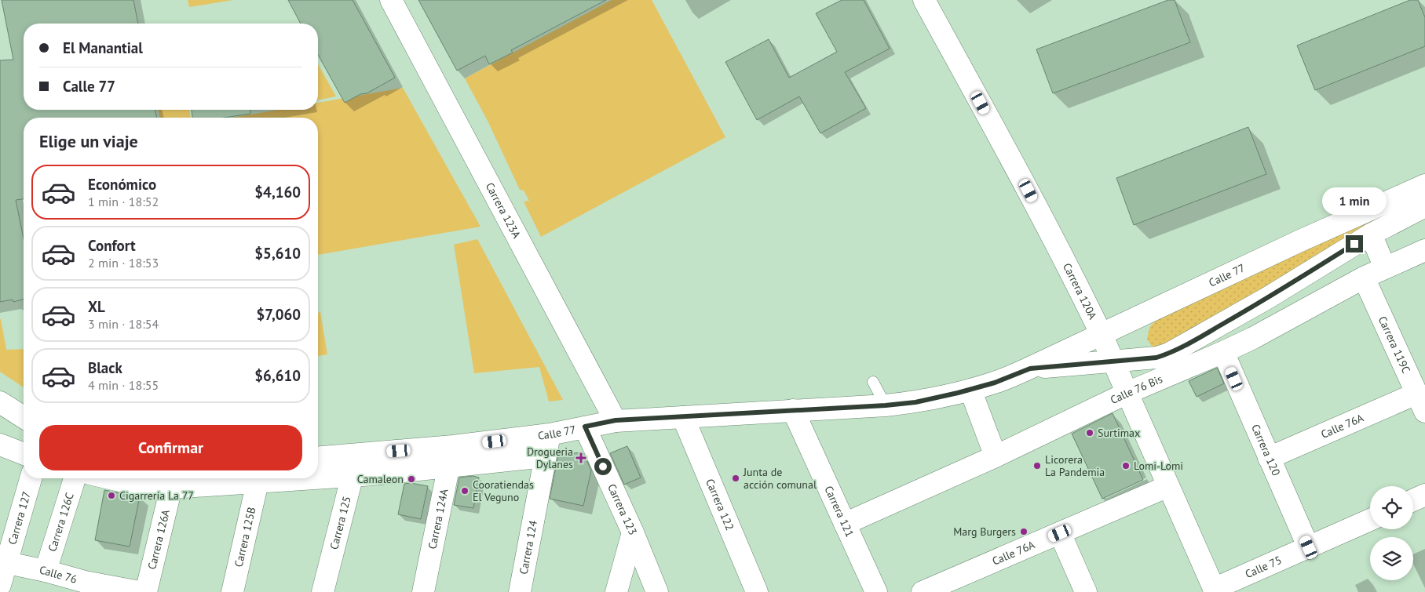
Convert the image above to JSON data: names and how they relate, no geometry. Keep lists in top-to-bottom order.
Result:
{
  "streets": {
    "street": [
      "Carrera 123A",
      "Calle 77",
      "Carrera 120A",
      "Carrera 119C",
      "Calle 76 Bis",
      "Calle 76A",
      "Carrera 120",
      "Carrera 122",
      "Carrera 123",
      "Carrera 121",
      "Carrera 127",
      "Carrera 124A",
      "Carrera 126C",
      "Carrera 125",
      "Carrera 125B",
      "Carrera 126A",
      "Carrera 124",
      "Calle 75",
      "Calle 76"
    ]
  },
  "crossings": [
    ["Carrera 123A", "Calle 77"],
    ["Calle 77", "Carrera 120A"],
    ["Calle 77", "Carrera 122"],
    ["Calle 77", "Carrera 123"],
    ["Calle 77", "Carrera 121"],
    ["Calle 77", "Carrera 124A"],
    ["Calle 77", "Carrera 125"],
    ["Calle 77", "Carrera 124"],
    ["Carrera 120A", "Calle 76 Bis"],
    ["Carrera 120A", "Calle 76A"],
    ["Carrera 120A", "Calle 75"],
    ["Carrera 119C", "Calle 76 Bis"],
    ["Carrera 119C", "Calle 76A"],
    ["Calle 76 Bis", "Carrera 120"],
    ["Calle 76 Bis", "Carrera 121"],
    ["Calle 76A", "Carrera 120"],
    ["Carrera 120", "Calle 75"],
    ["Carrera 127", "Calle 76"],
    ["Carrera 126C", "Calle 76"]
  ],
  "places": {
    "other": [
      "Surtimax",
      "Licorera La Pandemia",
      "Lomi-Lomi",
      "Junta de acción comunal",
      "Camaleon",
      "Cooratiendas El Veguno",
      "Cigarrería La 77",
      "Marg Burgers"
    ],
    "health": ["Drogueria Dylanes"]
  },
  "page": {
    "banner": ["El Manantial", "Calle 77"],
    "heading": "Elige un viaje",
    "list": [
      {
        "name": "Económico",
        "note": "1 min · 18:52",
        "value": "$4,160"
      },
      {
        "name": "Confort",
        "note": "2 min · 18:53",
        "value": "$5,610"
      },
      {
        "name": "XL",
        "note": "3 min · 18:54",
        "value": "$7,060"
      },
      {
        "name": "Black",
        "note": "4 min · 18:55",
        "value": "$6,610"
      }
    ],
    "bubble": "1 min",
    "buttons": "Confirmar"
  }
}
